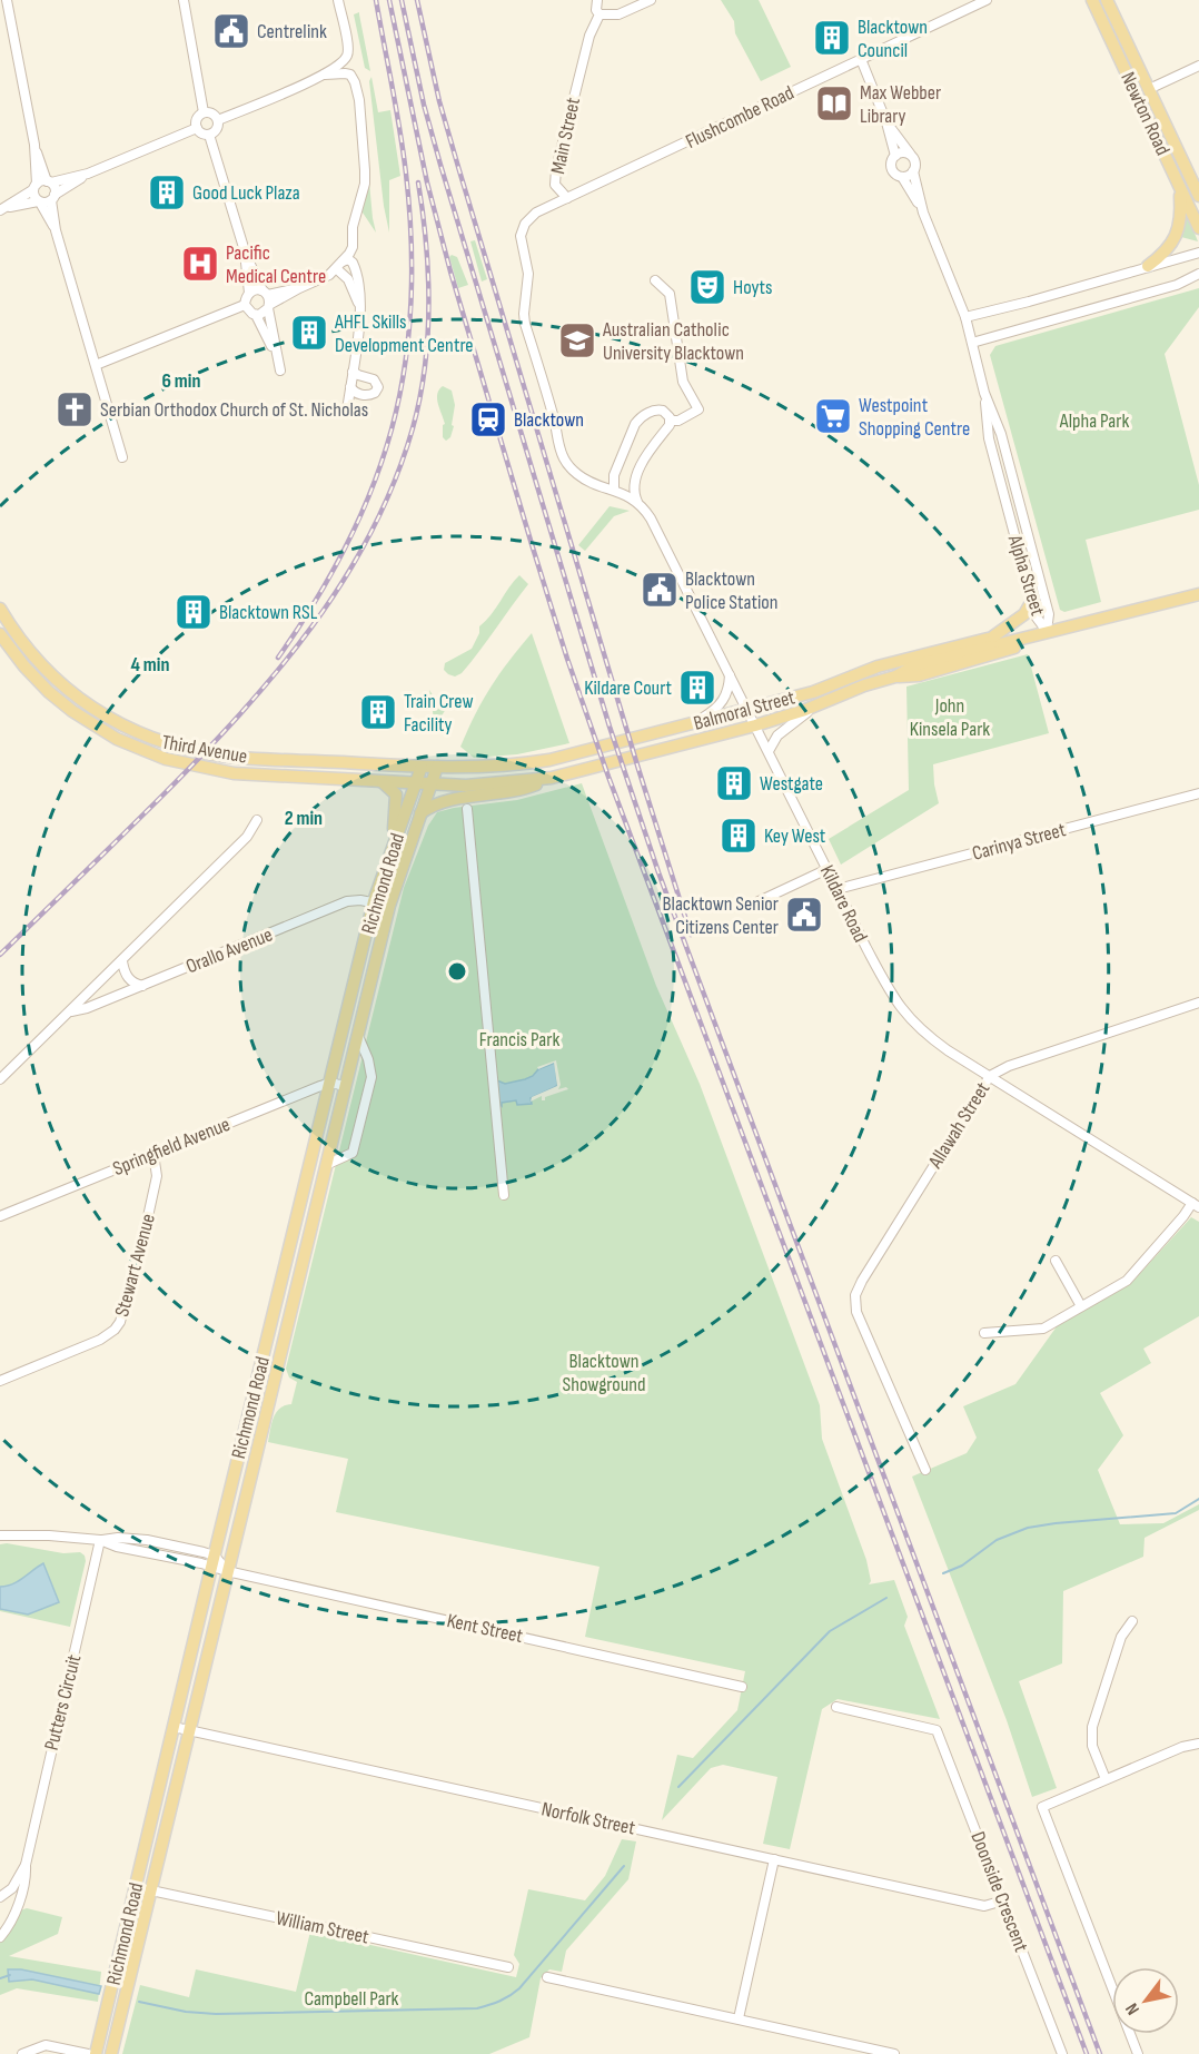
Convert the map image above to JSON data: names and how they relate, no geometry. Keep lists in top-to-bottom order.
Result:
{
  "streets": {
    "main road": [
      "Newton Road",
      "Balmoral Street",
      "Third Avenue",
      "Richmond Road"
    ],
    "street": [
      "Flushcombe Road",
      "Main Street",
      "Alpha Street",
      "Carinya Street",
      "Kildare Road",
      "Orallo Avenue",
      "Allawah Street",
      "Springfield Avenue",
      "Stewart Avenue",
      "Kent Street",
      "Putters Circuit",
      "Norfolk Street",
      "Doonside Crescent",
      "William Street"
    ]
  },
  "crossings": [
    ["Flushcombe Road", "Main Street"],
    ["Main Street", "Kildare Road"],
    ["Alpha Street", "Balmoral Street"],
    ["Balmoral Street", "Third Avenue"],
    ["Balmoral Street", "Richmond Road"],
    ["Balmoral Street", "Kildare Road"],
    ["Third Avenue", "Richmond Road"],
    ["Carinya Street", "Kildare Road"],
    ["Richmond Road", "Orallo Avenue"],
    ["Richmond Road", "Springfield Avenue"],
    ["Richmond Road", "Kent Street"],
    ["Richmond Road", "Norfolk Street"],
    ["Richmond Road", "William Street"],
    ["Kildare Road", "Allawah Street"],
    ["Springfield Avenue", "Stewart Avenue"],
    ["Kent Street", "Putters Circuit"],
    ["Norfolk Street", "Doonside Crescent"]
  ],
  "parks": [
    "Alpha Park",
    "John Kinsela Park",
    "Francis Park",
    "Blacktown Showground",
    "Campbell Park"
  ],
  "places": {
    "public building": ["Centrelink", "Blacktown Police Station", "Blacktown Senior Citizens Center"],
    "building": [
      "Blacktown Council",
      "Good Luck Plaza",
      "AHFL Skills Development Centre",
      "Blacktown RSL",
      "Kildare Court",
      "Train Crew Facility",
      "Westgate",
      "Key West"
    ],
    "library": ["Max Webber Library"],
    "hospital": ["Pacific Medical Centre"],
    "theatre": ["Hoyts"],
    "school or university": ["Australian Catholic University Blacktown"],
    "church": ["Serbian Orthodox Church of St. Nicholas"],
    "supermarket": ["Westpoint Shopping Centre"],
    "station": ["Blacktown"]
  },
  "north": "bottom left",
  "rings": ["6 min", "4 min", "2 min"]
}
